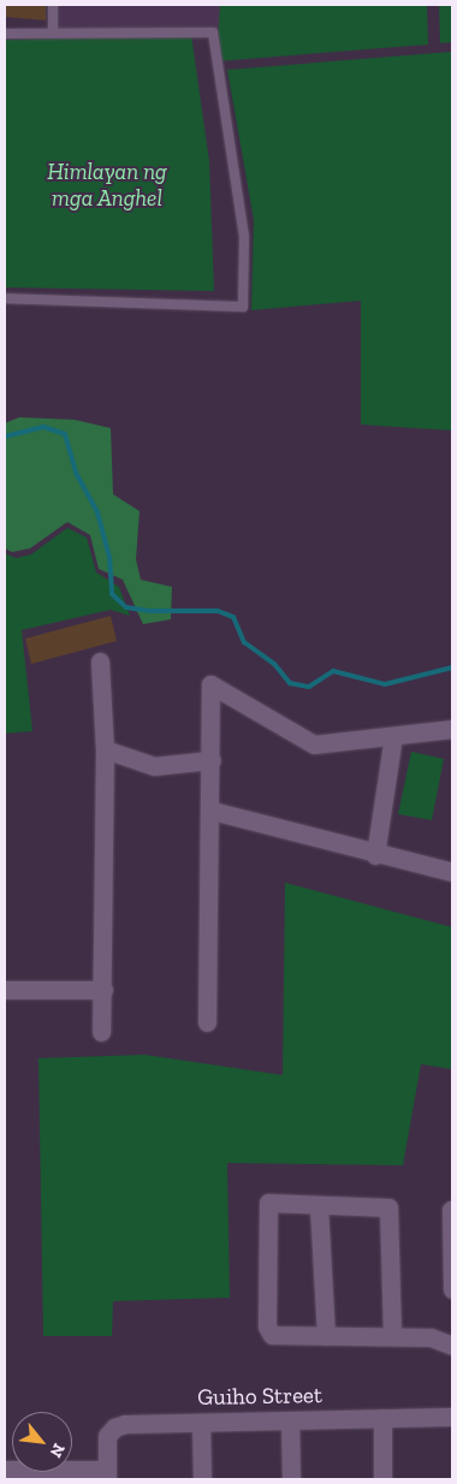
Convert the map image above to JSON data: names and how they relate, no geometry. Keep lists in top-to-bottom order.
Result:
{
  "streets": {
    "street": ["Guiho Street"]
  },
  "parks": ["Himlayan ng mga Anghel"],
  "north": "bottom right"
}
